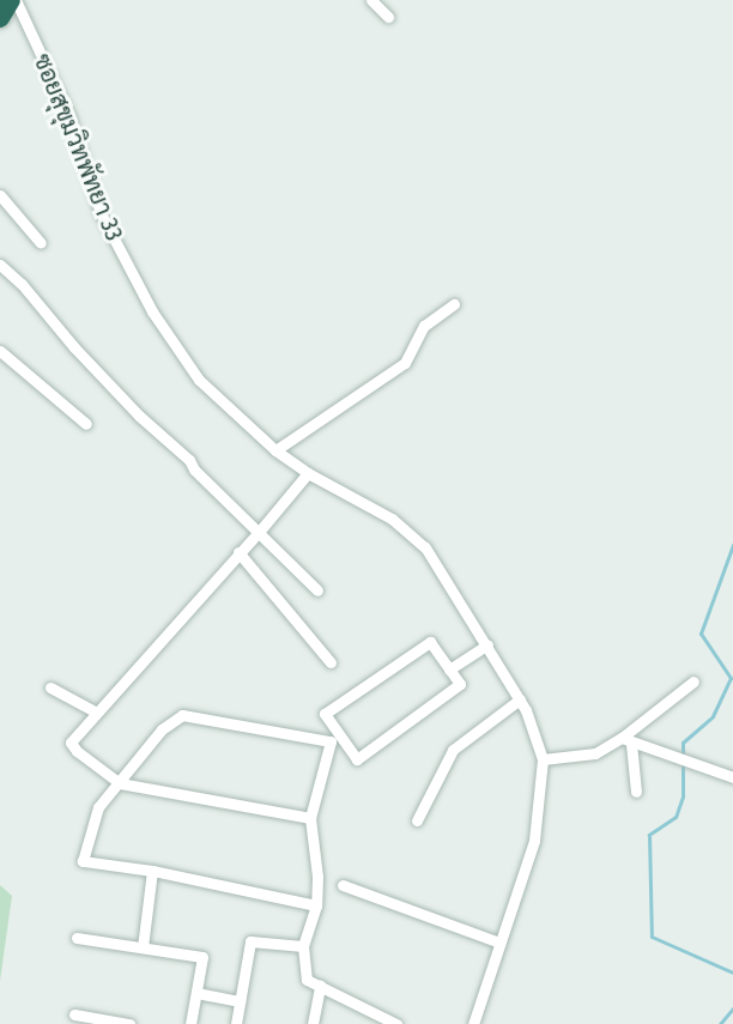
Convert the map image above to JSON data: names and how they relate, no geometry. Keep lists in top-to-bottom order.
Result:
{
  "streets": {
    "street": ["ซอยสุขุมวิทพัทยา 33"]
  }
}
